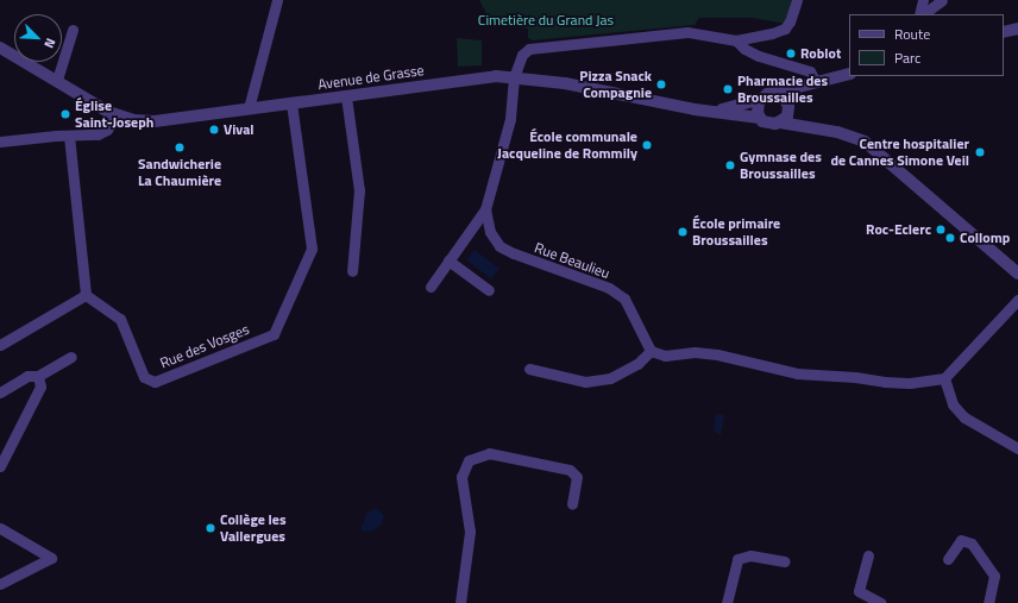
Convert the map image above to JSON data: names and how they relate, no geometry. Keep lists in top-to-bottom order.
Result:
{
  "streets": {
    "street": ["Avenue de Grasse", "Rue Beaulieu", "Rue des Vosges"]
  },
  "crossings": [
    ["Avenue de Grasse", "Rue Beaulieu"],
    ["Avenue de Grasse", "Rue des Vosges"]
  ],
  "parks": ["Cimetière du Grand Jas"],
  "places": [
    "Roblot",
    "Pizza Snack Compagnie",
    "Pharmacie des Broussailles",
    "Église Saint-Joseph",
    "Vival",
    "École communale Jacqueline de Rommily",
    "Sandwicherie La Chaumière",
    "Centre hospitalier de Cannes Simone Veil",
    "Gymnase des Broussailles",
    "Roc-Eclerc",
    "École primaire Broussailles",
    "Collomp",
    "Collège les Vallergues"
  ],
  "legend": ["Route", "Parc"],
  "north": "bottom right"
}
